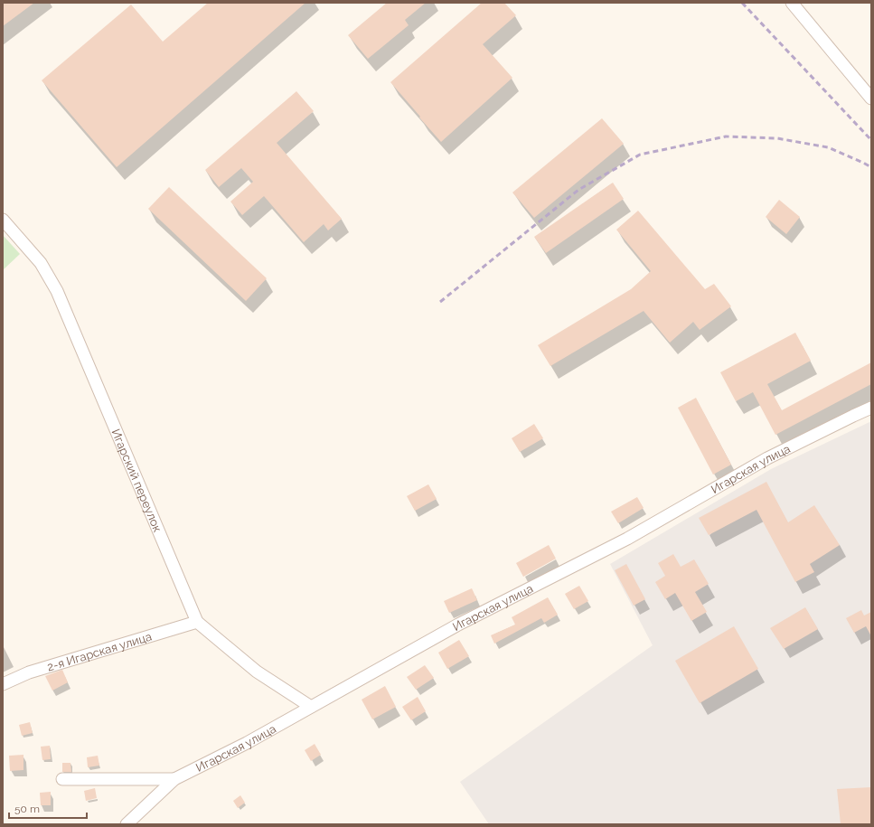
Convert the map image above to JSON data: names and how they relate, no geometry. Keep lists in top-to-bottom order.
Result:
{
  "streets": {
    "street": ["Игарская улица", "Игарский переулок", "2-я Игарская улица"]
  },
  "crossings": [
    ["Игарская улица", "Игарский переулок"],
    ["Игарский переулок", "2-я Игарская улица"]
  ],
  "scale_bar": "50 m"
}
